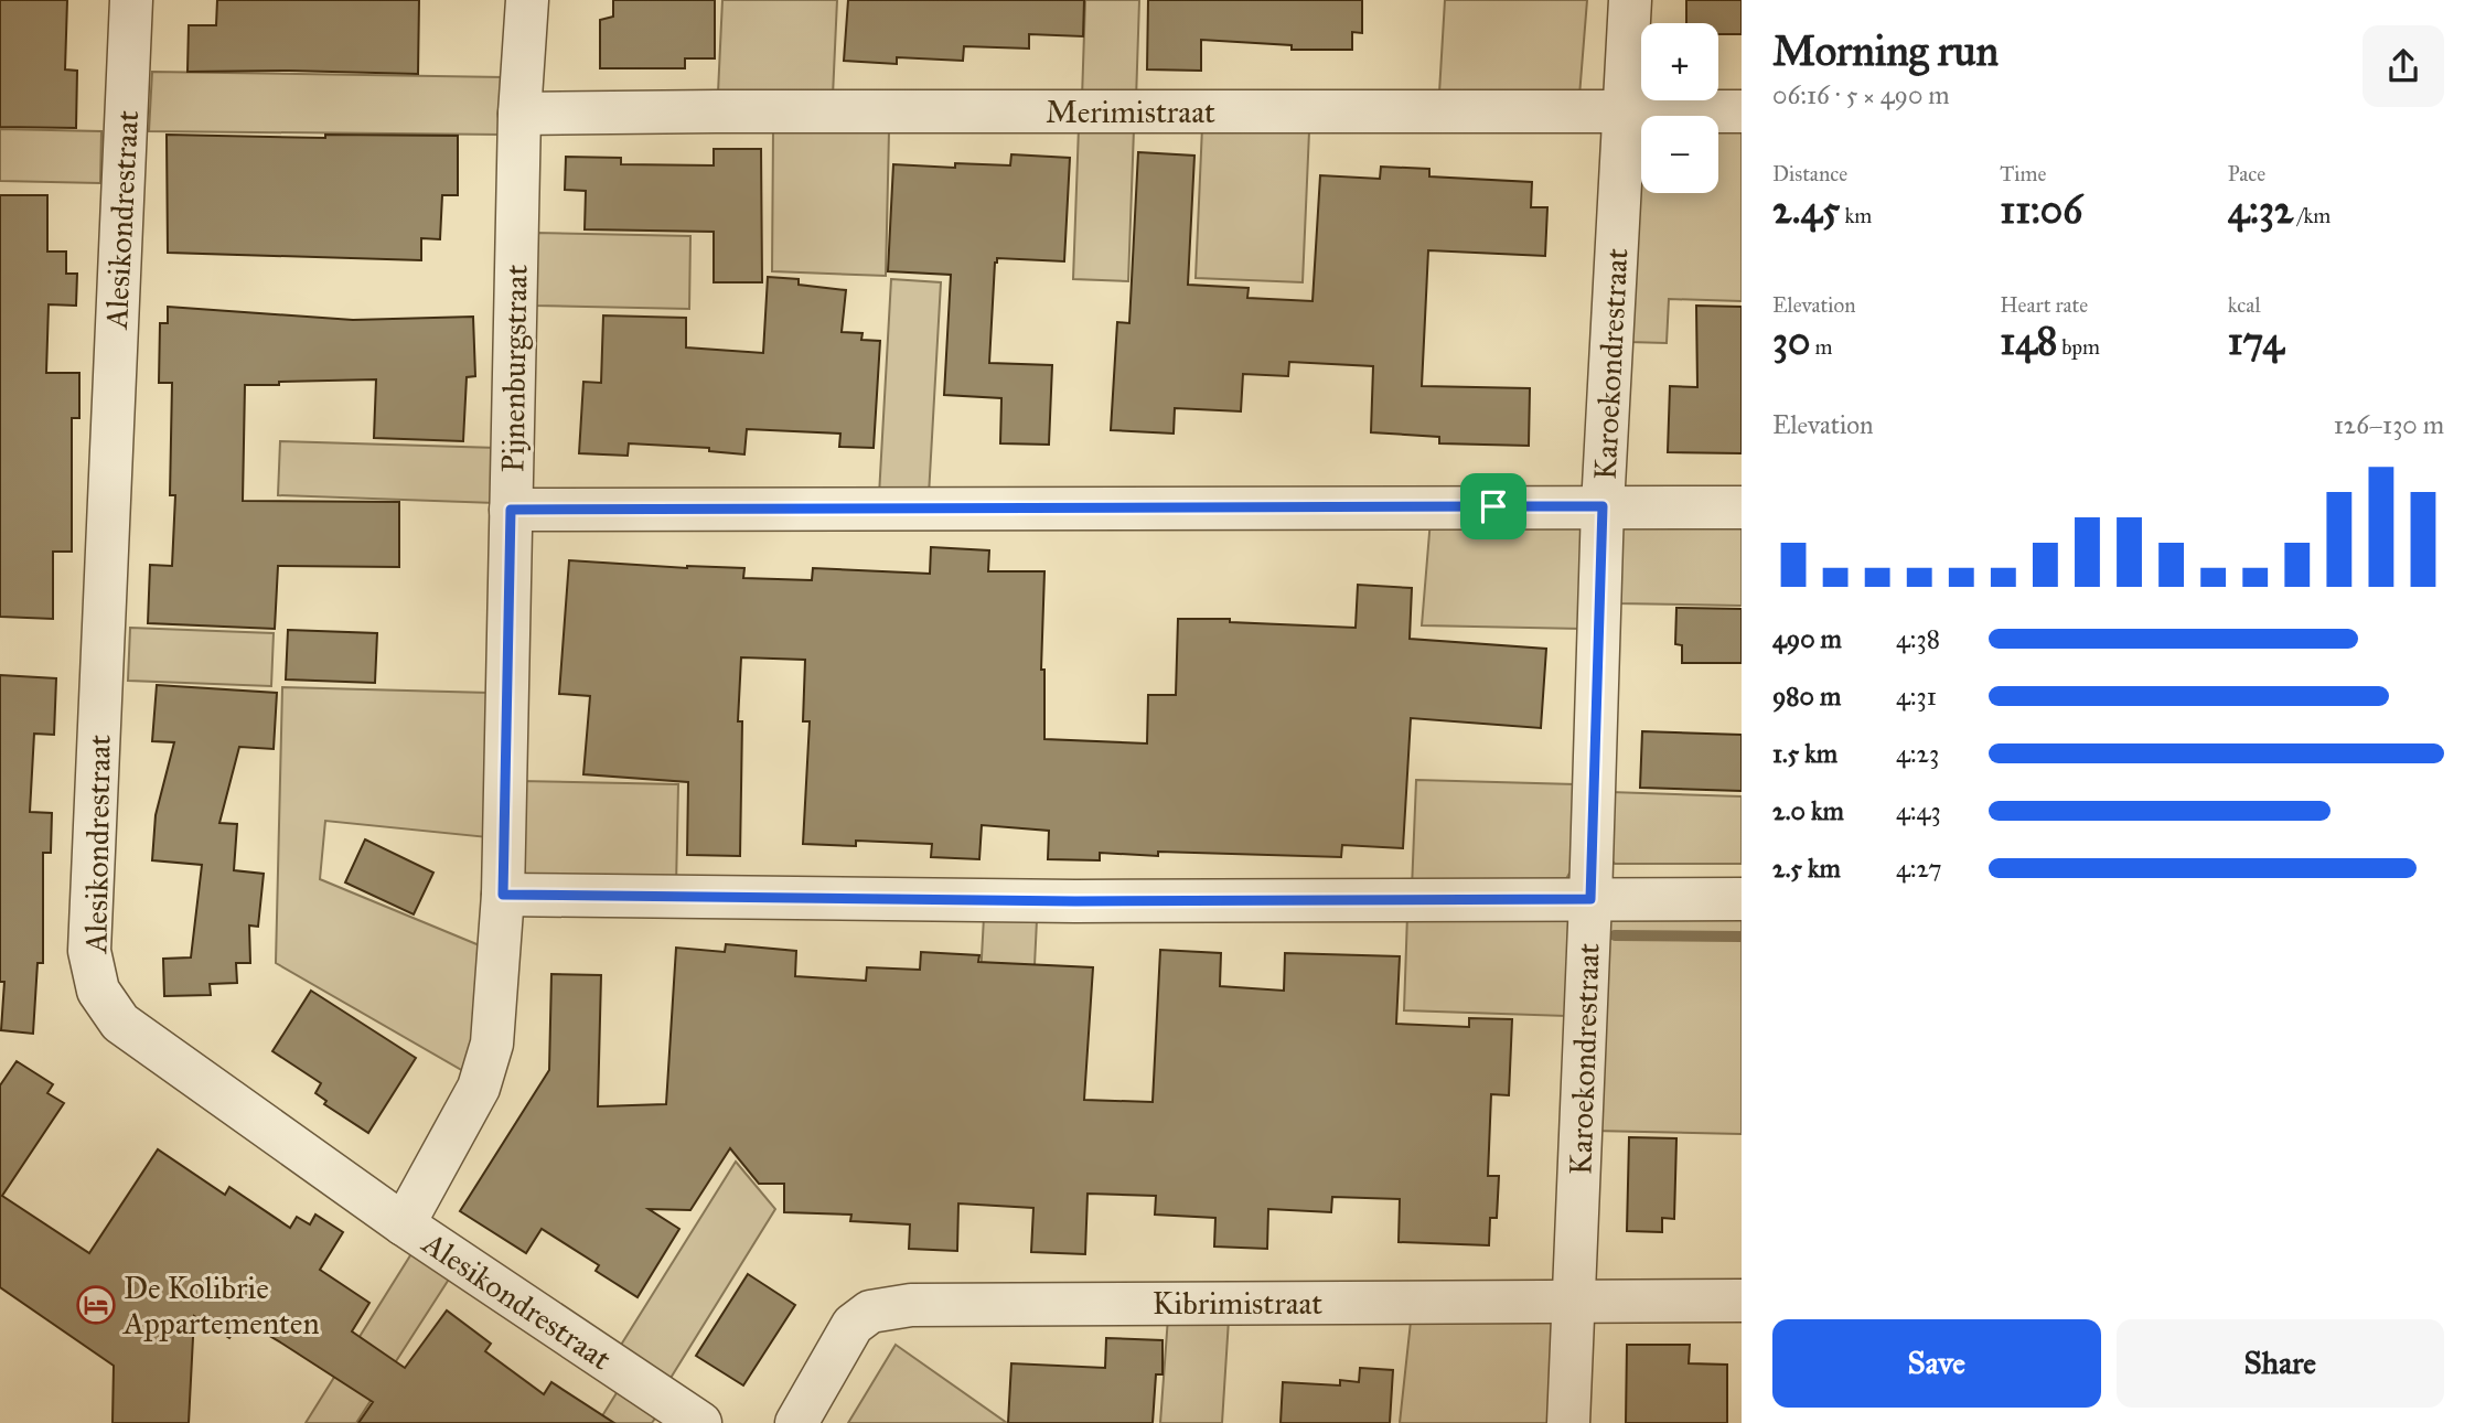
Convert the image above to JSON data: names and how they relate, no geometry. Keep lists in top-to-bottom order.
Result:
{
  "streets": {
    "street": [
      "Merimistraat",
      "Alesikondrestraat",
      "Karoekondrestraat",
      "Pijnenburgstraat",
      "Kibrimistraat"
    ]
  },
  "crossings": [
    ["Merimistraat", "Karoekondrestraat"],
    ["Merimistraat", "Pijnenburgstraat"],
    ["Alesikondrestraat", "Pijnenburgstraat"],
    ["Karoekondrestraat", "Kibrimistraat"]
  ],
  "places": {
    "hotel": ["De Kolibrie Appartementen"]
  },
  "page": {
    "heading": ["Morning run", "06:16 · 5 × 490 m"],
    "map_buttons": ["+", "−"],
    "stats": [
      ["Distance", "2.45 km"],
      ["Time", "11:06"],
      ["Pace", "4:32 /km"],
      ["Elevation", "30 m"],
      ["Heart rate", "148 bpm"],
      ["kcal", "174"]
    ],
    "chart": ["Elevation", "126–130 m"],
    "list": [
      {
        "name": "490 m",
        "note": "4:38"
      },
      {
        "name": "980 m",
        "note": "4:31"
      },
      {
        "name": "1.5 km",
        "note": "4:23"
      },
      {
        "name": "2.0 km",
        "note": "4:43"
      },
      {
        "name": "2.5 km",
        "note": "4:27"
      }
    ],
    "buttons": ["Save", "Share"]
  }
}
